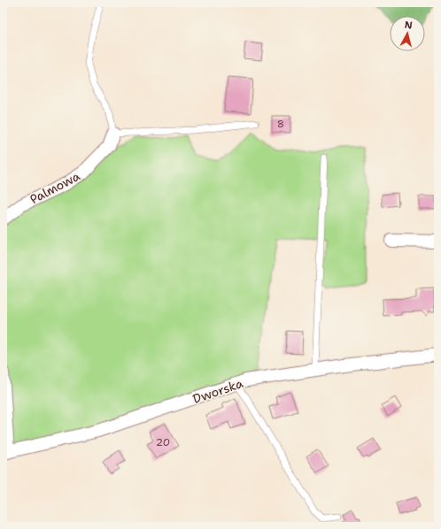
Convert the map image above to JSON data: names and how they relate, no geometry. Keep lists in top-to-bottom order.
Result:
{
  "streets": {
    "street": ["Palmowa", "Dworska"]
  },
  "house_numbers": ["8", "20"],
  "north": "top"
}
